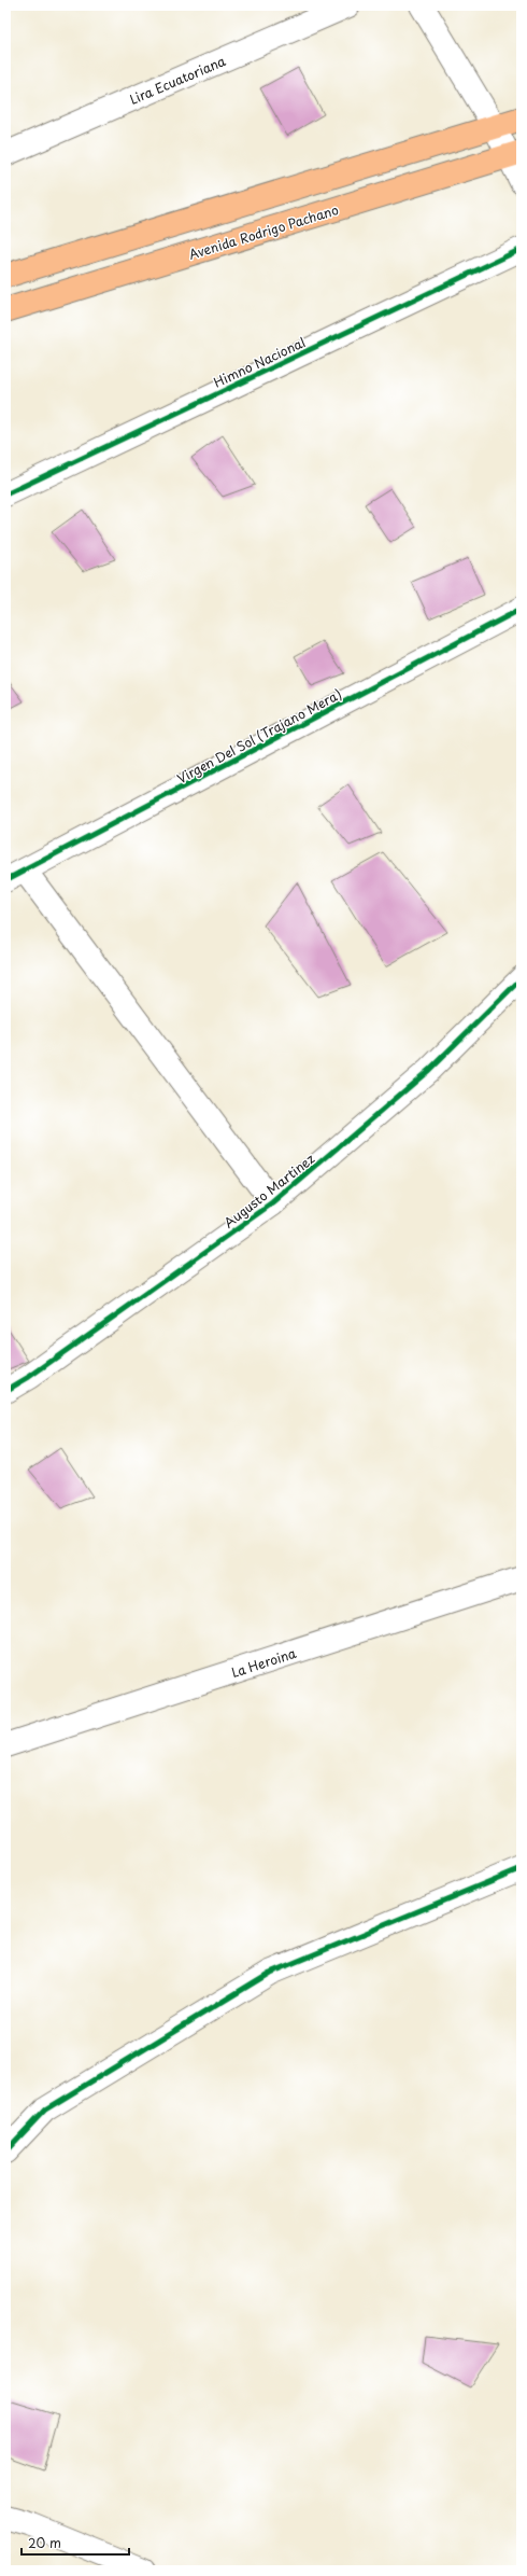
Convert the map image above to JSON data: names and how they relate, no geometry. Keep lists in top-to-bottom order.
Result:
{
  "streets": {
    "main road": ["Avenida Rodrigo Pachano"],
    "street": [
      "Lira Ecuatoriana",
      "Himno Nacional",
      "Virgen Del Sol (Trajano Mera)",
      "Augusto Martinez",
      "La Heroina"
    ]
  },
  "scale_bar": "20 m"
}
